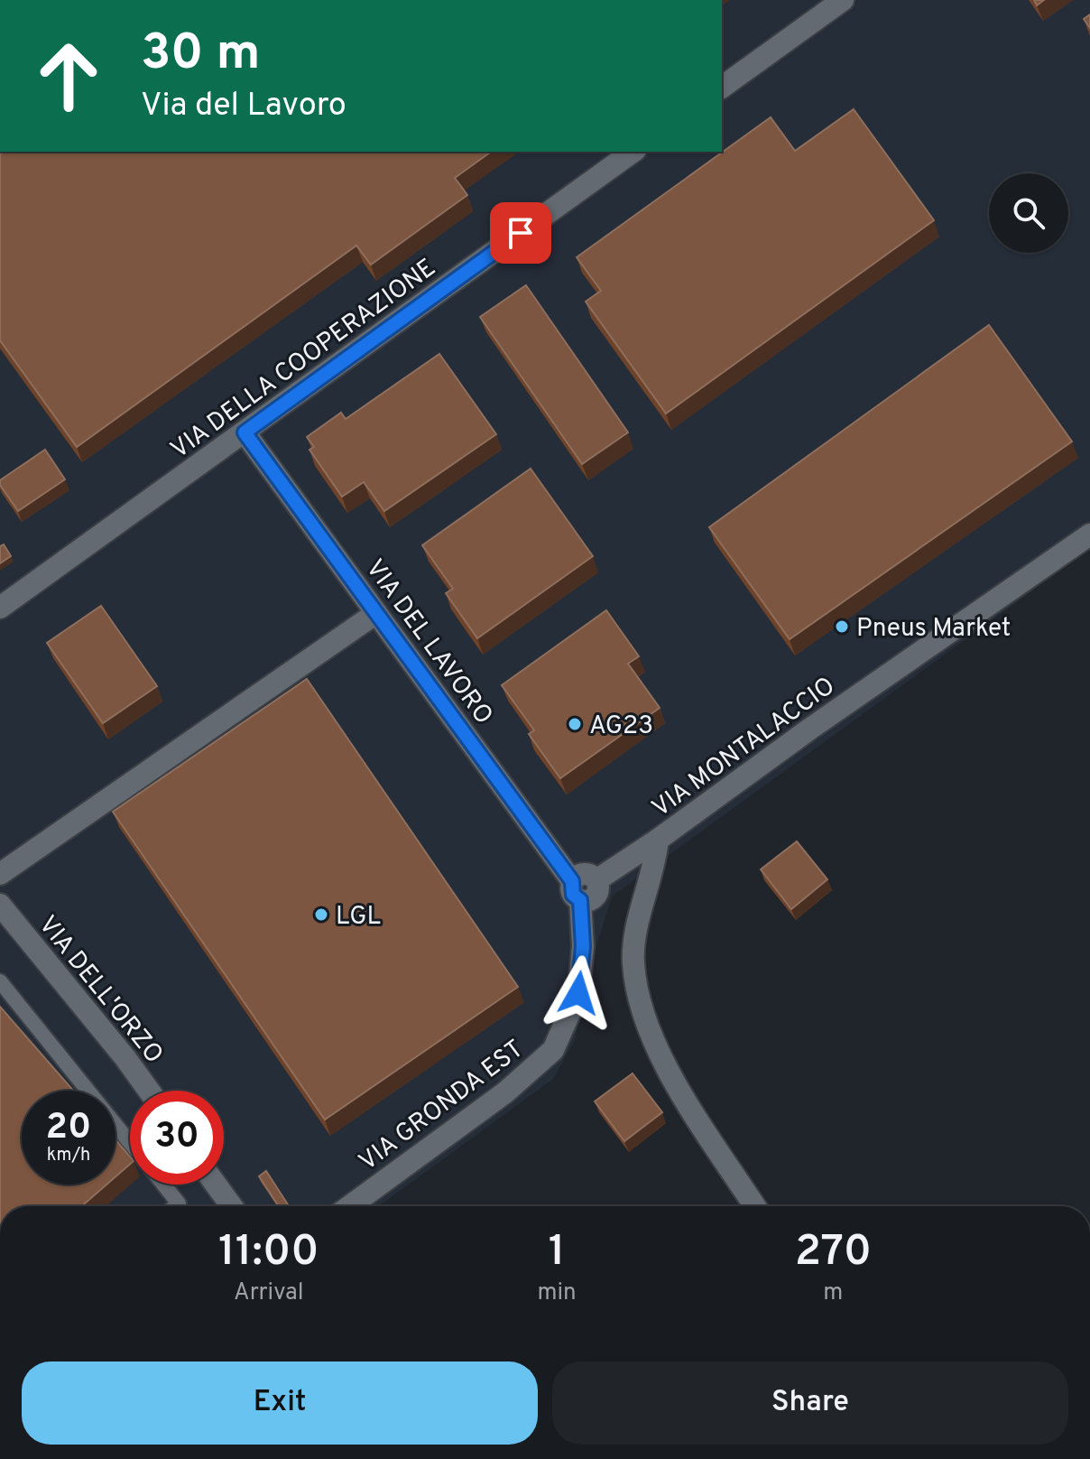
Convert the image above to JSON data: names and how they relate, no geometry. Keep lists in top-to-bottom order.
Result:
{
  "streets": {
    "street": [
      "VIA DELLA COOPERAZIONE",
      "VIA DEL LAVORO",
      "VIA MONTALACCIO",
      "VIA DELL'ORZO",
      "VIA GRONDA EST"
    ]
  },
  "crossings": [
    ["VIA DELLA COOPERAZIONE", "VIA DEL LAVORO"],
    ["VIA DEL LAVORO", "VIA GRONDA EST"]
  ],
  "places": ["Pneus Market", "AG23", "LGL"],
  "page": {
    "turn": ["30 m", "Via del Lavoro"],
    "speed": "20 km/h",
    "limit": "30",
    "eta": [
      "11:00",
      "Arrival",
      "1",
      "min",
      "270",
      "m"
    ],
    "buttons": ["Exit", "Share"]
  }
}
